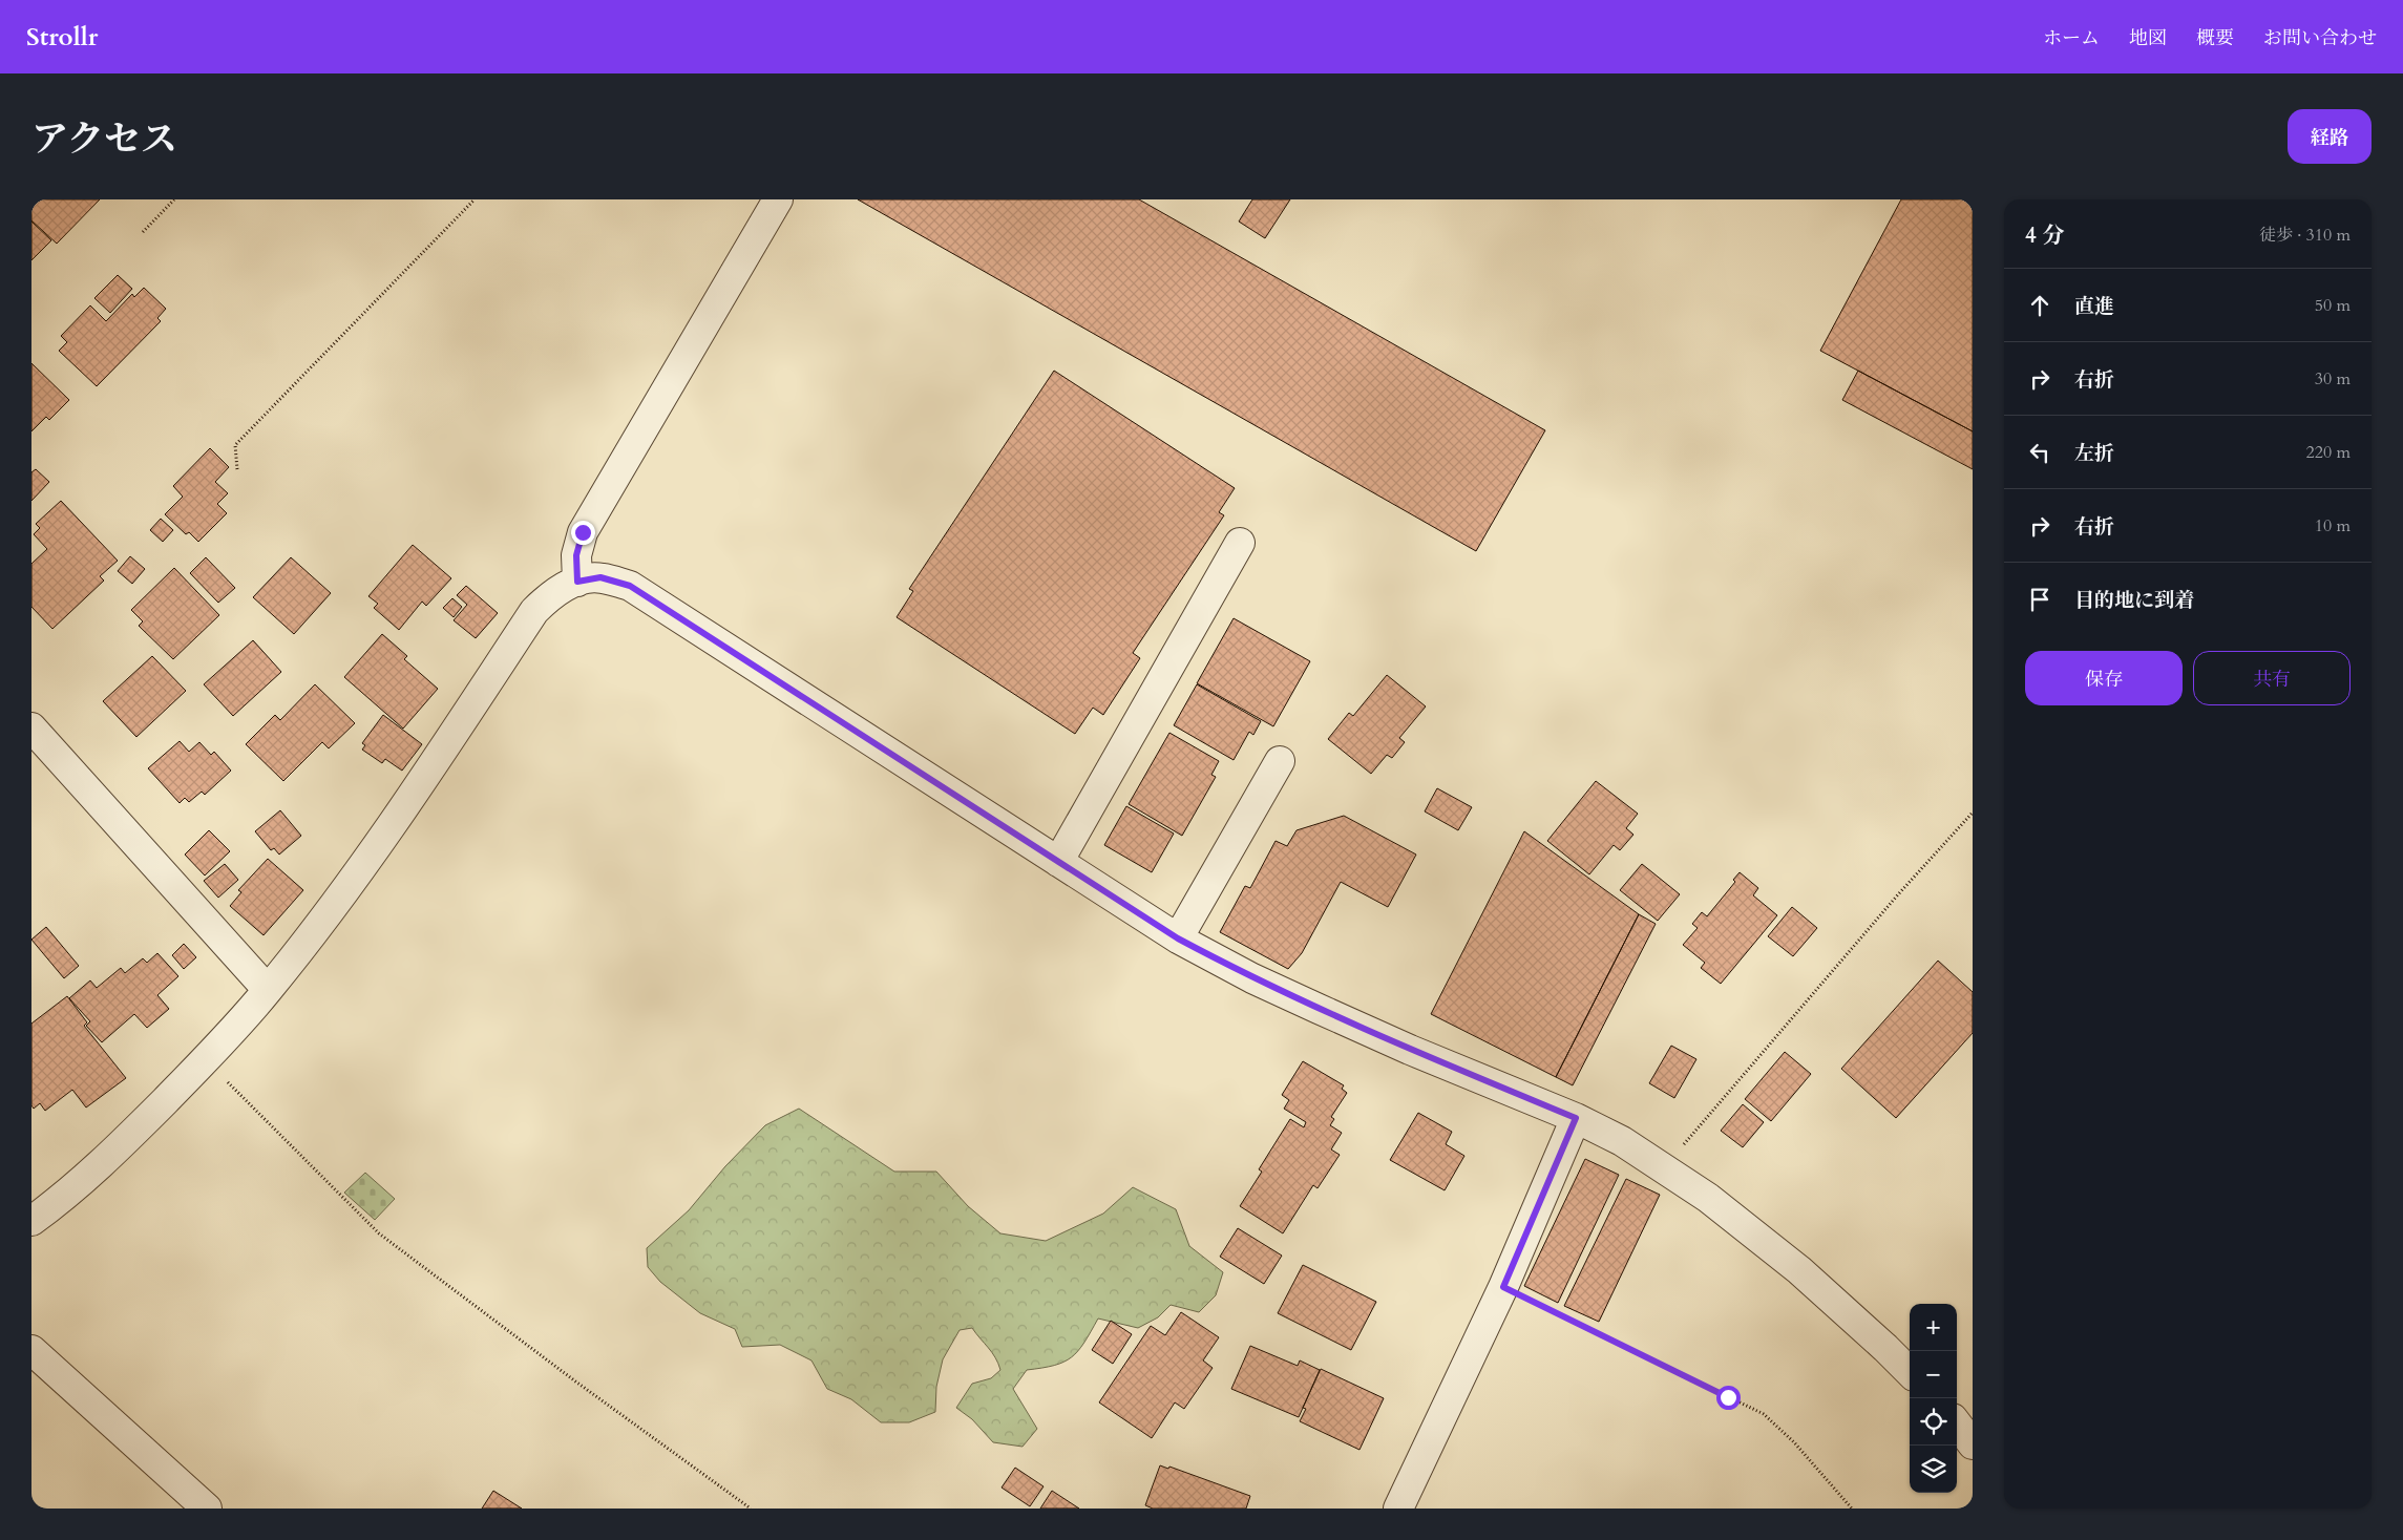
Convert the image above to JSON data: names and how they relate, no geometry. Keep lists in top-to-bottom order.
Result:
{
  "page": {
    "header": "Strollr",
    "nav": [
      "ホーム",
      "地図",
      "概要",
      "お問い合わせ"
    ],
    "title": "アクセス",
    "buttons": [
      "経路",
      ["保存", "共有"]
    ],
    "heading": ["4 分", "徒歩 · 310 m"],
    "list": [
      ["直進", "50 m"],
      ["右折", "30 m"],
      ["左折", "220 m"],
      ["右折", "10 m"],
      "目的地に到着"
    ],
    "map_buttons": ["+", "−"]
  }
}
